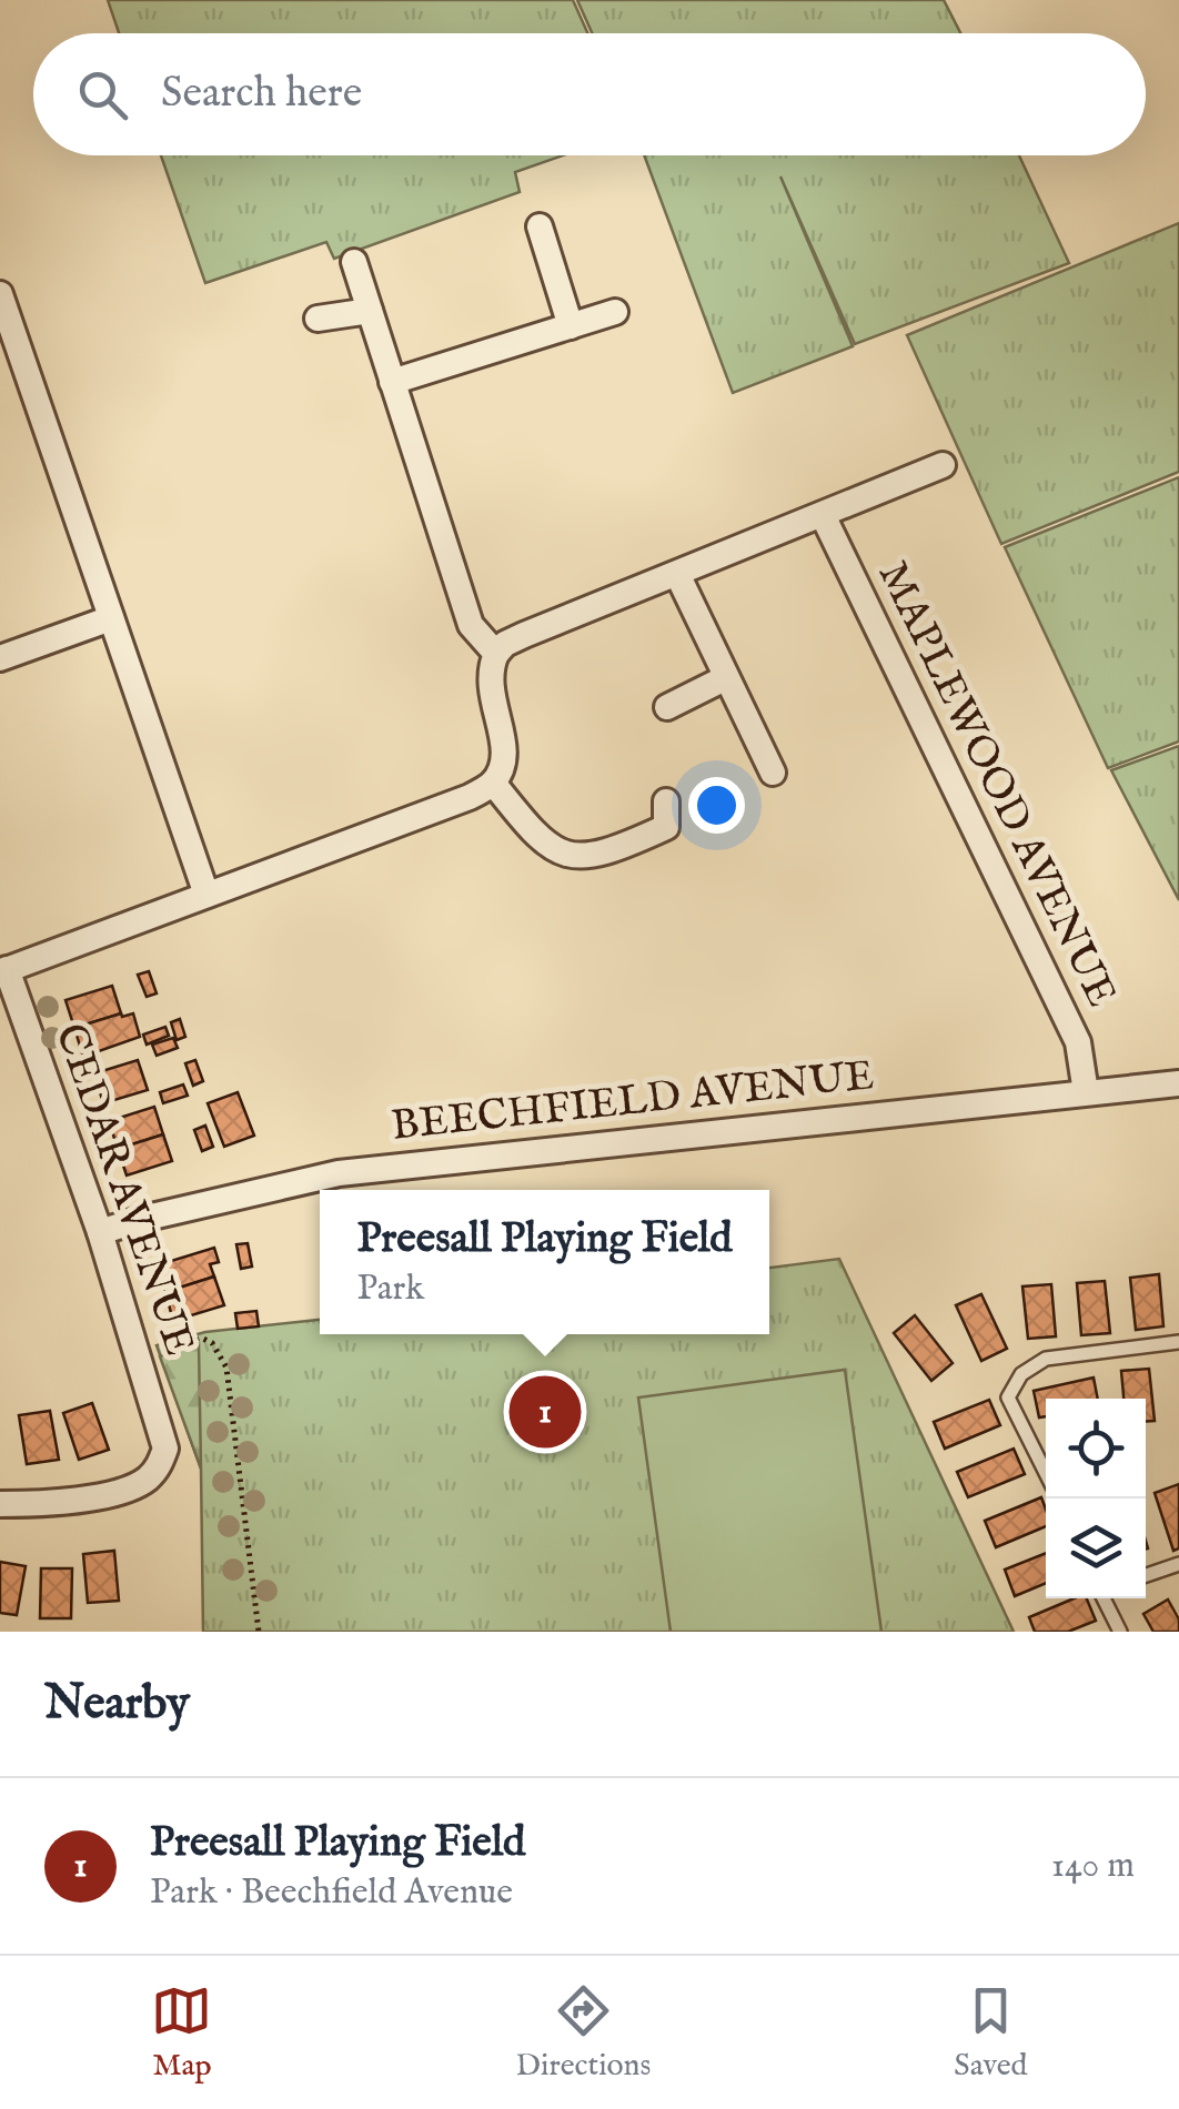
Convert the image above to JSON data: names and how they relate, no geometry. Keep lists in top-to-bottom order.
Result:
{
  "streets": {
    "street": ["MAPLEWOOD AVENUE", "BEECHFIELD AVENUE", "CEDAR AVENUE"]
  },
  "crossings": [
    ["MAPLEWOOD AVENUE", "BEECHFIELD AVENUE"],
    ["BEECHFIELD AVENUE", "CEDAR AVENUE"]
  ],
  "page": {
    "search": "Search here",
    "popup": ["Preesall Playing Field", "Park"],
    "pins": "1",
    "heading": "Nearby",
    "list": [
      {
        "mark": "1",
        "name": "Preesall Playing Field",
        "note": "Park · Beechfield Avenue",
        "value": "140 m"
      }
    ],
    "nav": ["Map", "Directions", "Saved"]
  }
}
